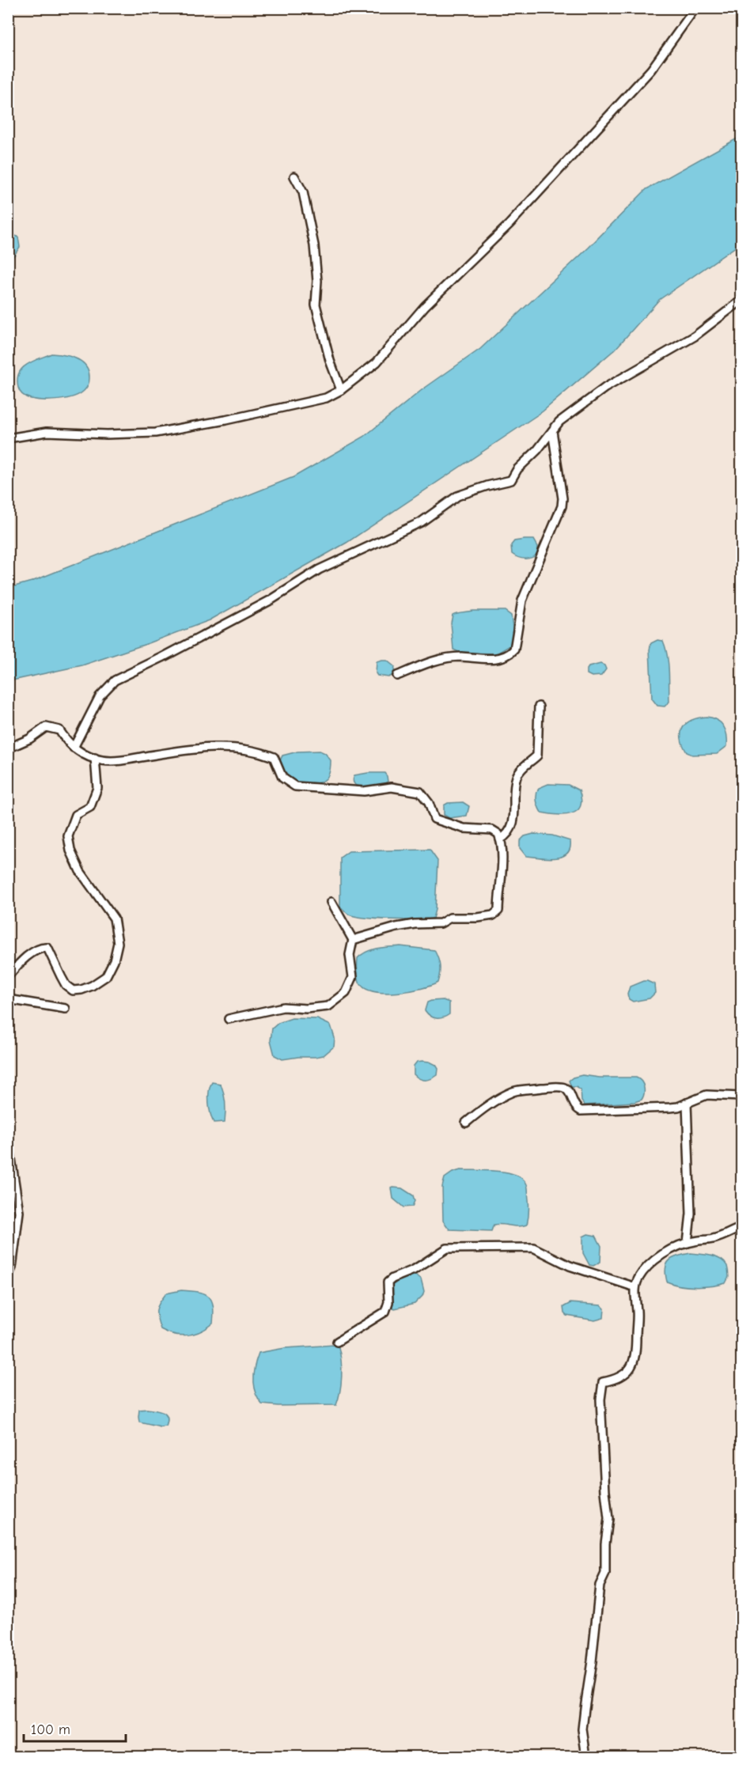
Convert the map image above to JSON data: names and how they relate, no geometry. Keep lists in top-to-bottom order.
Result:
{
  "scale_bar": "100 m"
}
